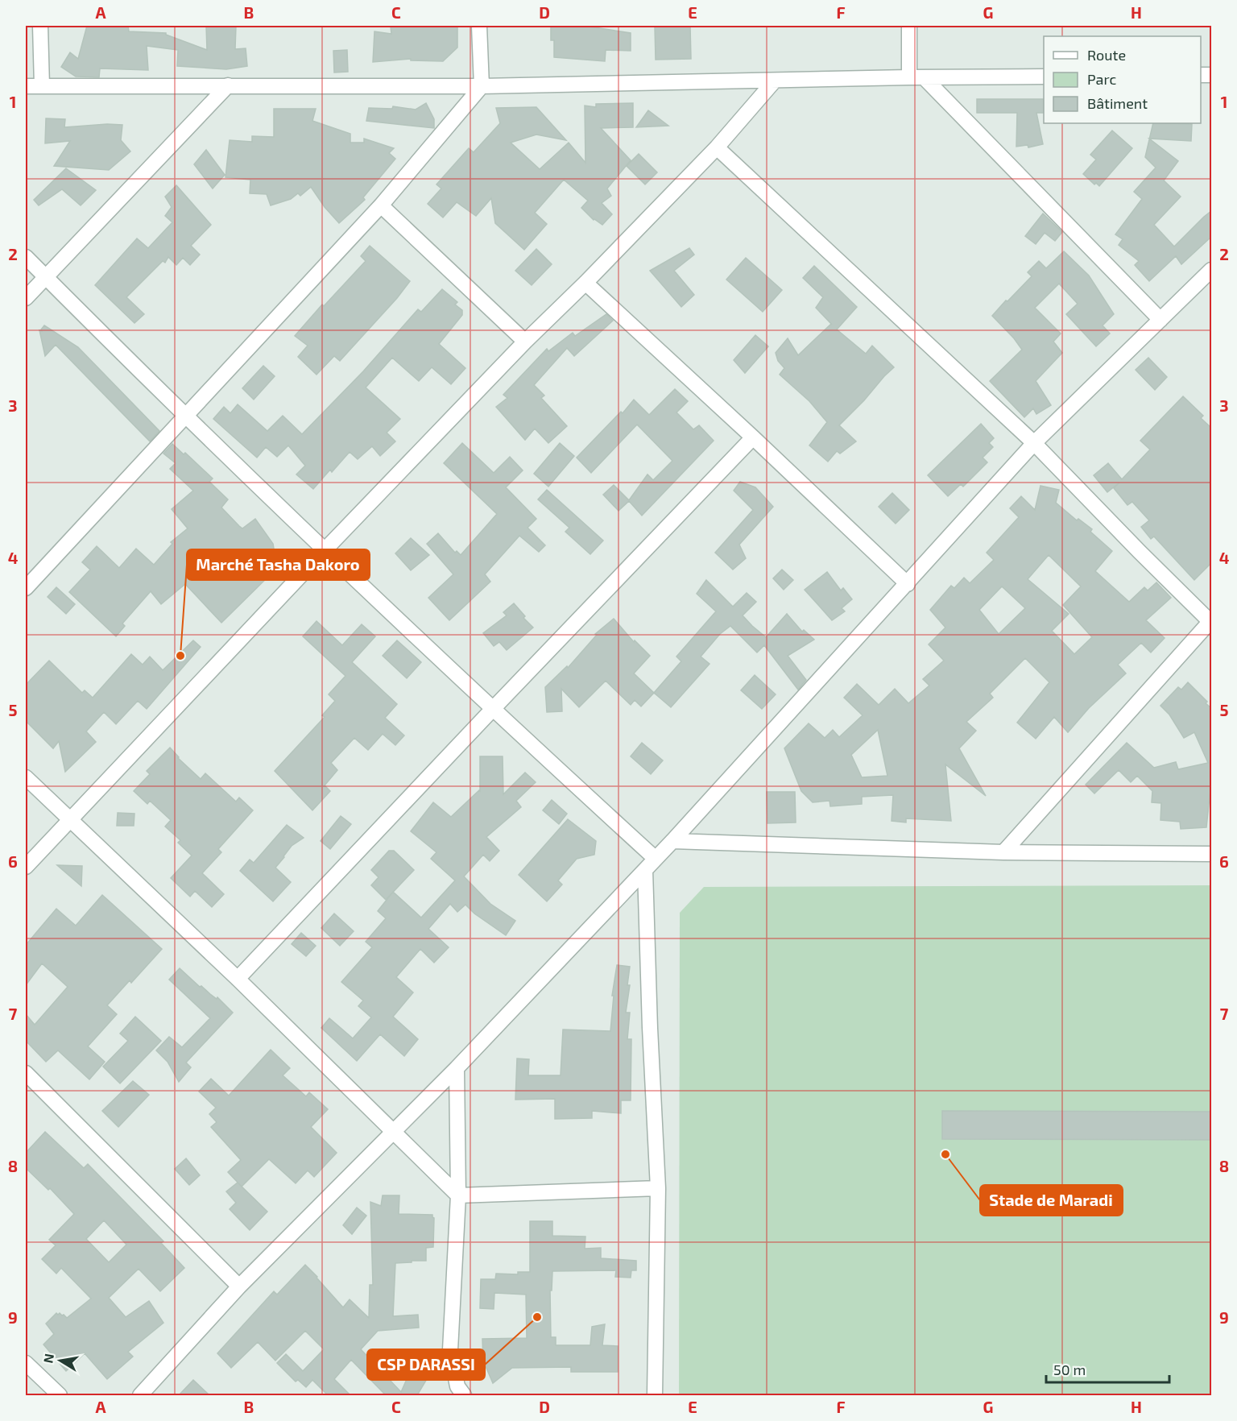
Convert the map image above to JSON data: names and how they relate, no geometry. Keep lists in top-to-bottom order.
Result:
{
  "places": ["Marché Tasha Dakoro", "Stade de Maradi", "CSP DARASSI"],
  "legend": ["Route", "Parc", "Bâtiment"],
  "scale_bar": "50 m",
  "north": "left",
  "grid": {
    "columns": [
      "A",
      "B",
      "C",
      "D",
      "E",
      "F",
      "G",
      "H"
    ],
    "rows": [
      "1",
      "2",
      "3",
      "4",
      "5",
      "6",
      "7",
      "8",
      "9"
    ]
  }
}
